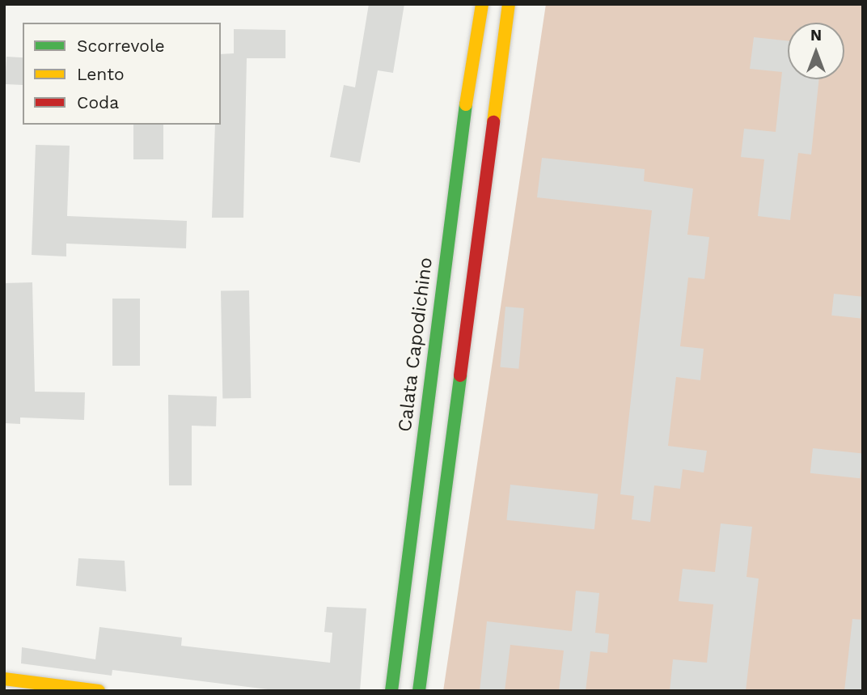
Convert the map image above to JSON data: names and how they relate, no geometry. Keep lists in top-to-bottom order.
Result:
{
  "streets": {
    "main road": ["Calata Capodichino"]
  },
  "legend": ["Scorrevole", "Lento", "Coda"],
  "north": "top"
}
